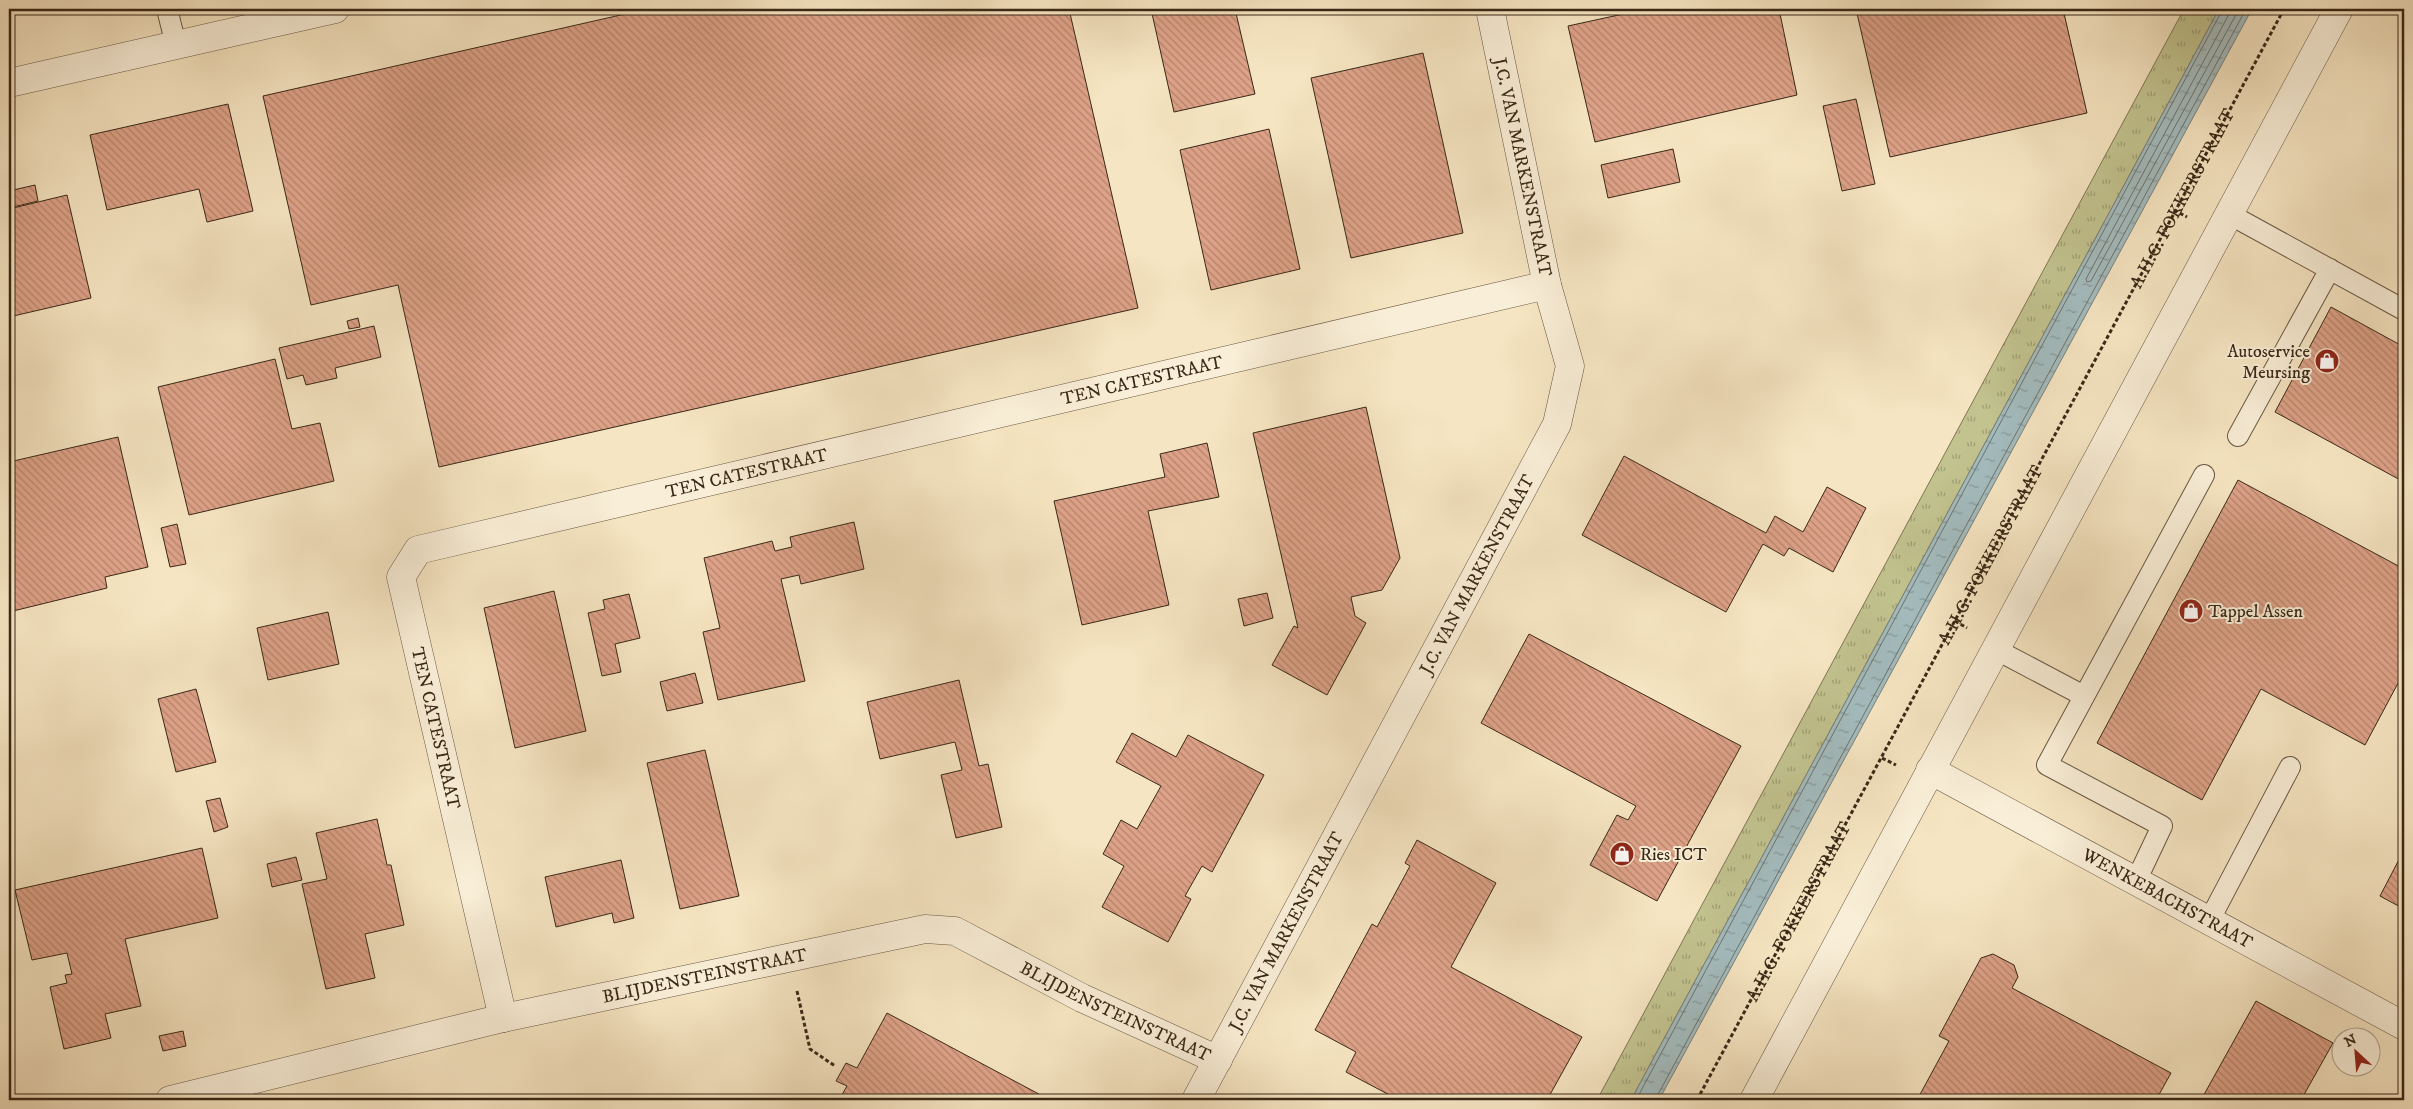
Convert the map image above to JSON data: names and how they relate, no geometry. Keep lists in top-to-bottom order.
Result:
{
  "streets": {
    "street": [
      "J.C. VAN MARKENSTRAAT",
      "TEN CATESTRAAT",
      "WENKEBACHSTRAAT",
      "BLIJDENSTEINSTRAAT"
    ],
    "path": ["A.H.G. FOKKERSTRAAT"]
  },
  "crossings": [
    ["J.C. VAN MARKENSTRAAT", "TEN CATESTRAAT"],
    ["J.C. VAN MARKENSTRAAT", "BLIJDENSTEINSTRAAT"],
    ["TEN CATESTRAAT", "BLIJDENSTEINSTRAAT"]
  ],
  "places": {
    "shop": ["Autoservice Meursing", "Tappel Assen", "Ries ICT"]
  },
  "north": "top left"
}
